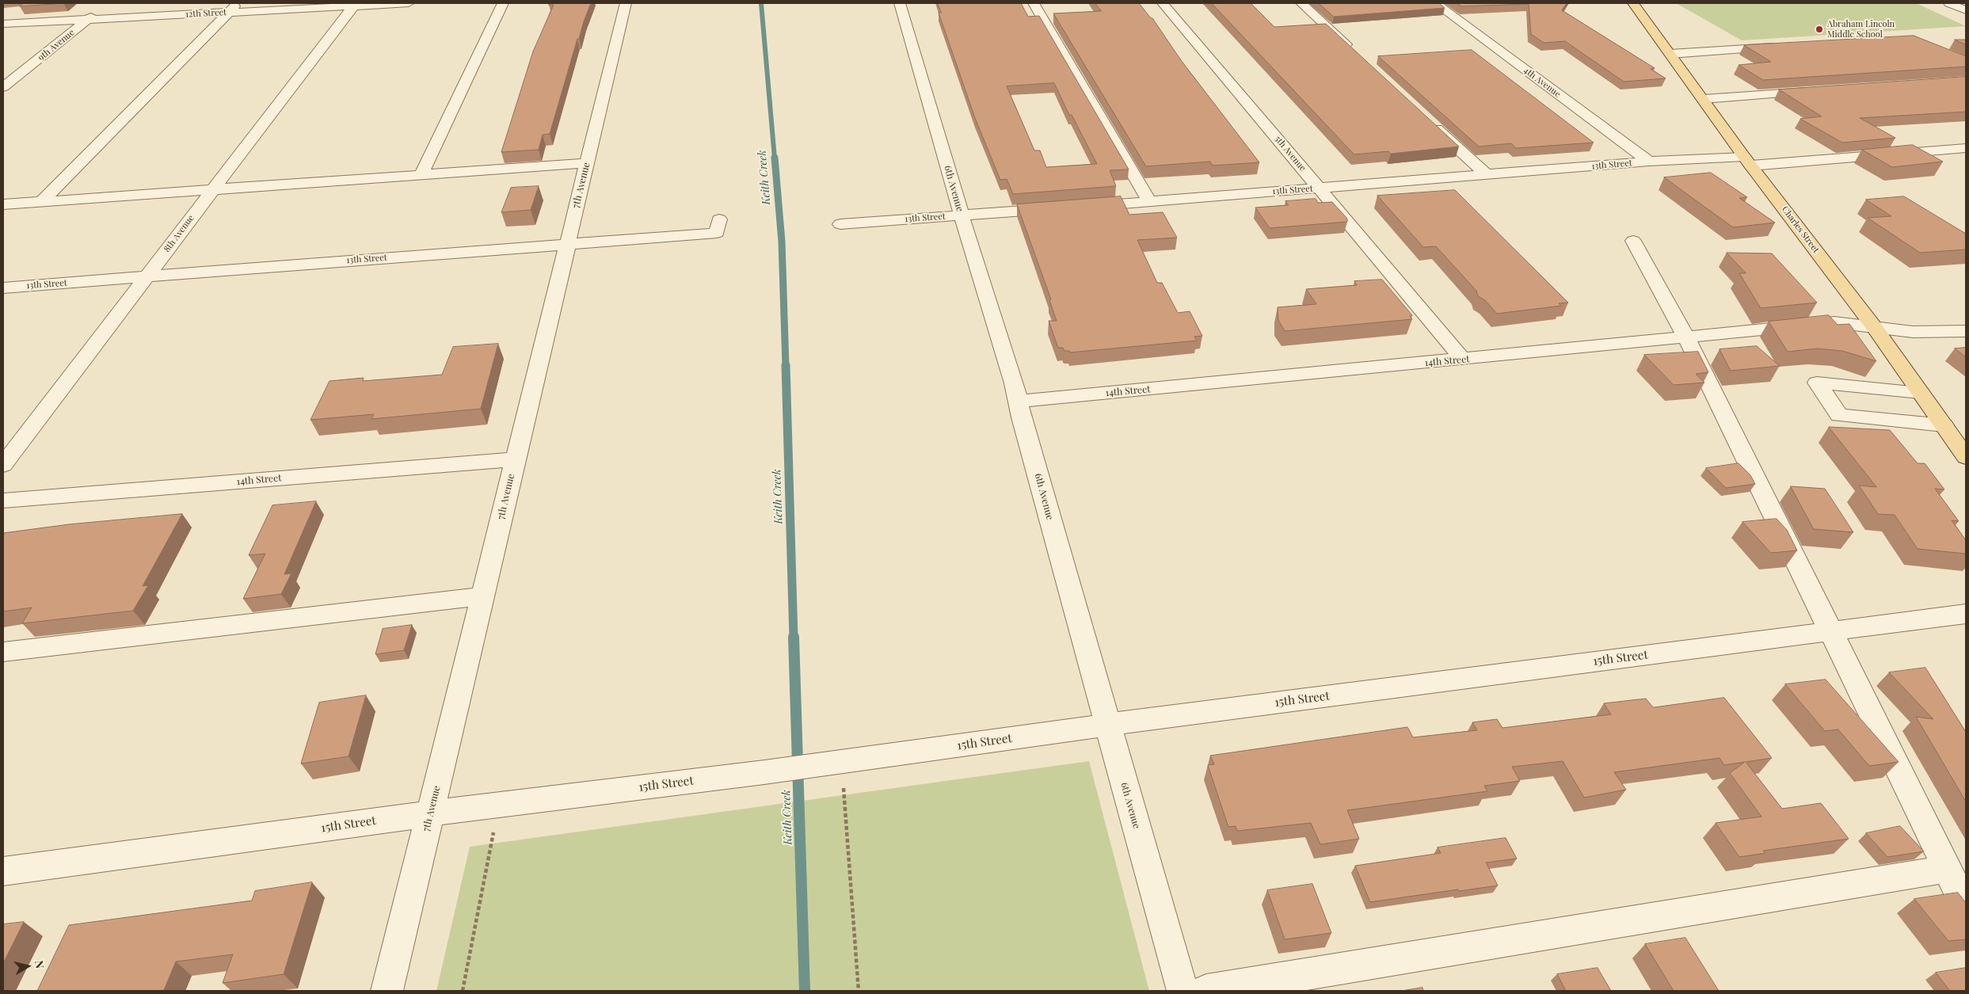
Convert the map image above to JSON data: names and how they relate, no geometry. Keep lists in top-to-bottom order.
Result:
{
  "streets": {
    "main road": ["Charles Street"],
    "street": [
      "12th Street",
      "9th Avenue",
      "4th Avenue",
      "5th Avenue",
      "13th Street",
      "7th Avenue",
      "6th Avenue",
      "8th Avenue",
      "14th Street",
      "15th Street"
    ]
  },
  "crossings": [
    ["12th Street", "9th Avenue"],
    ["12th Street", "8th Avenue"],
    ["4th Avenue", "13th Street"],
    ["5th Avenue", "13th Street"],
    ["5th Avenue", "14th Street"],
    ["13th Street", "7th Avenue"],
    ["13th Street", "6th Avenue"],
    ["13th Street", "Charles Street"],
    ["13th Street", "8th Avenue"],
    ["7th Avenue", "14th Street"],
    ["7th Avenue", "15th Street"],
    ["6th Avenue", "14th Street"],
    ["6th Avenue", "15th Street"],
    ["Charles Street", "14th Street"]
  ],
  "water": ["Keith Creek"],
  "places": ["Abraham Lincoln Middle School"],
  "north": "right"
}
